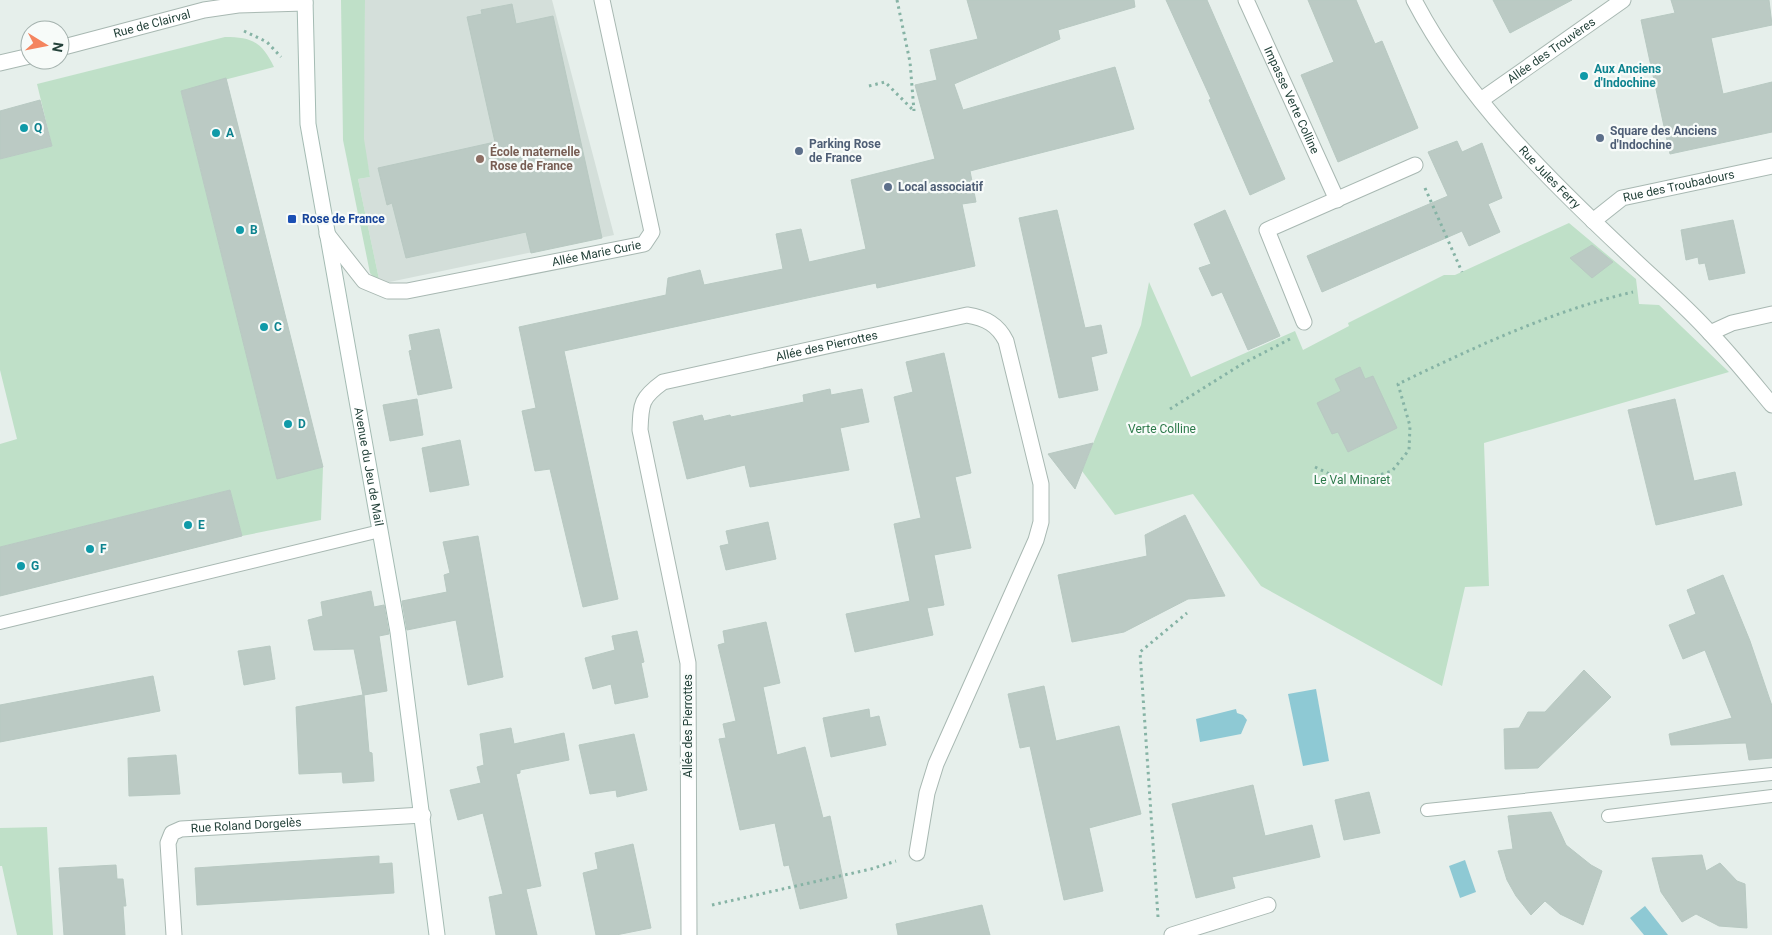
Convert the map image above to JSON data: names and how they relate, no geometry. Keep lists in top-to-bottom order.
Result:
{
  "streets": {
    "street": [
      "Rue de Clairval",
      "Allée des Trouvères",
      "Impasse Verte Colline",
      "Rue Jules Ferry",
      "Rue des Troubadours",
      "Allée Marie Curie",
      "Allée des Pierrottes",
      "Avenue du Jeu de Mail",
      "Rue Roland Dorgelès"
    ]
  },
  "crossings": [
    ["Rue de Clairval", "Avenue du Jeu de Mail"],
    ["Allée des Trouvères", "Rue Jules Ferry"],
    ["Rue Jules Ferry", "Rue des Troubadours"],
    ["Allée Marie Curie", "Avenue du Jeu de Mail"],
    ["Avenue du Jeu de Mail", "Rue Roland Dorgelès"]
  ],
  "parks": ["Verte Colline", "Le Val Minaret"],
  "places": {
    "other": [
      "Aux Anciens d'Indochine",
      "Q",
      "A",
      "Square des Anciens d'Indochine",
      "Parking Rose de France",
      "École maternelle Rose de France",
      "Local associatif",
      "B",
      "C",
      "D",
      "E",
      "F",
      "G"
    ],
    "transit": ["Rose de France"]
  },
  "north": "right"
}
